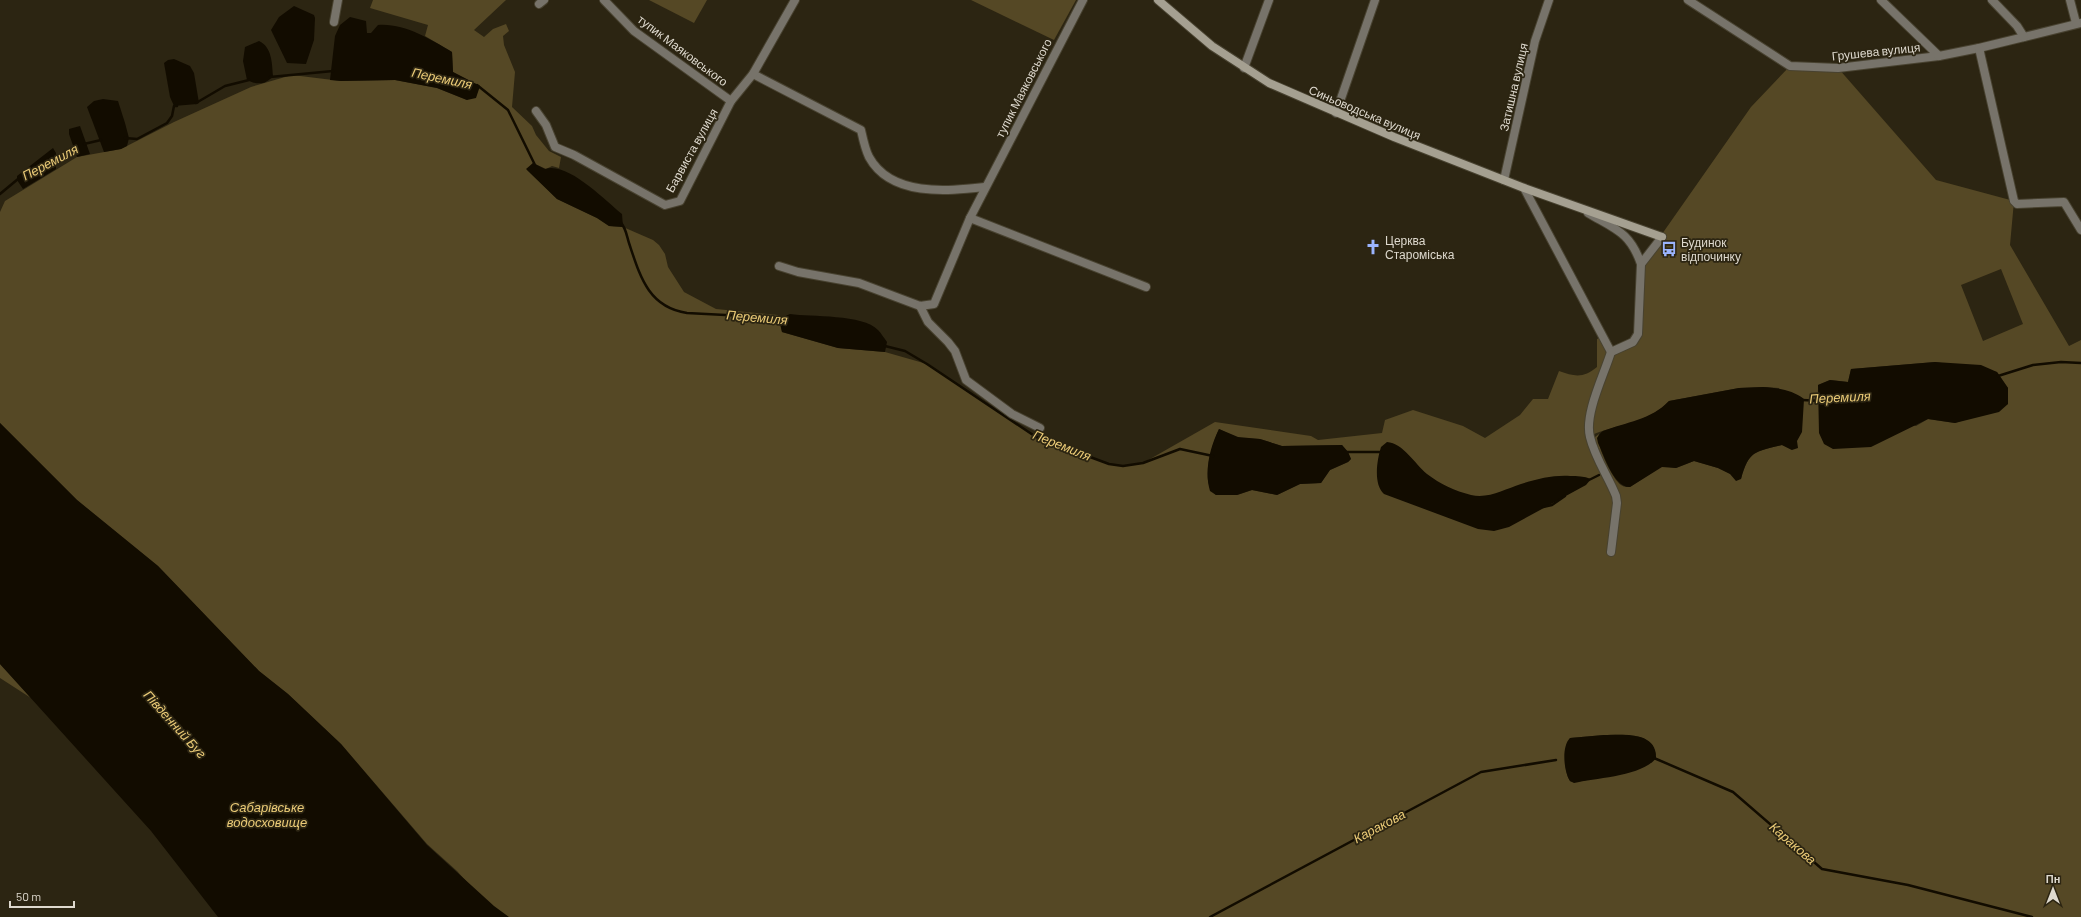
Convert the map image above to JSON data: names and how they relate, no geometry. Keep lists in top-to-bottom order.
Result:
{
  "streets": {
    "street": [
      "тупик Маяковського",
      "Грушева вулиця",
      "Затишна вулиця",
      "Синьоводська вулиця",
      "Барвиста вулиця"
    ]
  },
  "crossings": [
    ["тупик Маяковського", "Барвиста вулиця"],
    ["Затишна вулиця", "Синьоводська вулиця"]
  ],
  "water": [
    "Перемиля",
    "Південний Буг",
    "Сабарівське водосховище",
    "Каракова"
  ],
  "places": {
    "church": ["Церква Староміська"],
    "bus stop": ["Будинок відпочинку"]
  },
  "scale_bar": "50 m",
  "north": "top"
}
